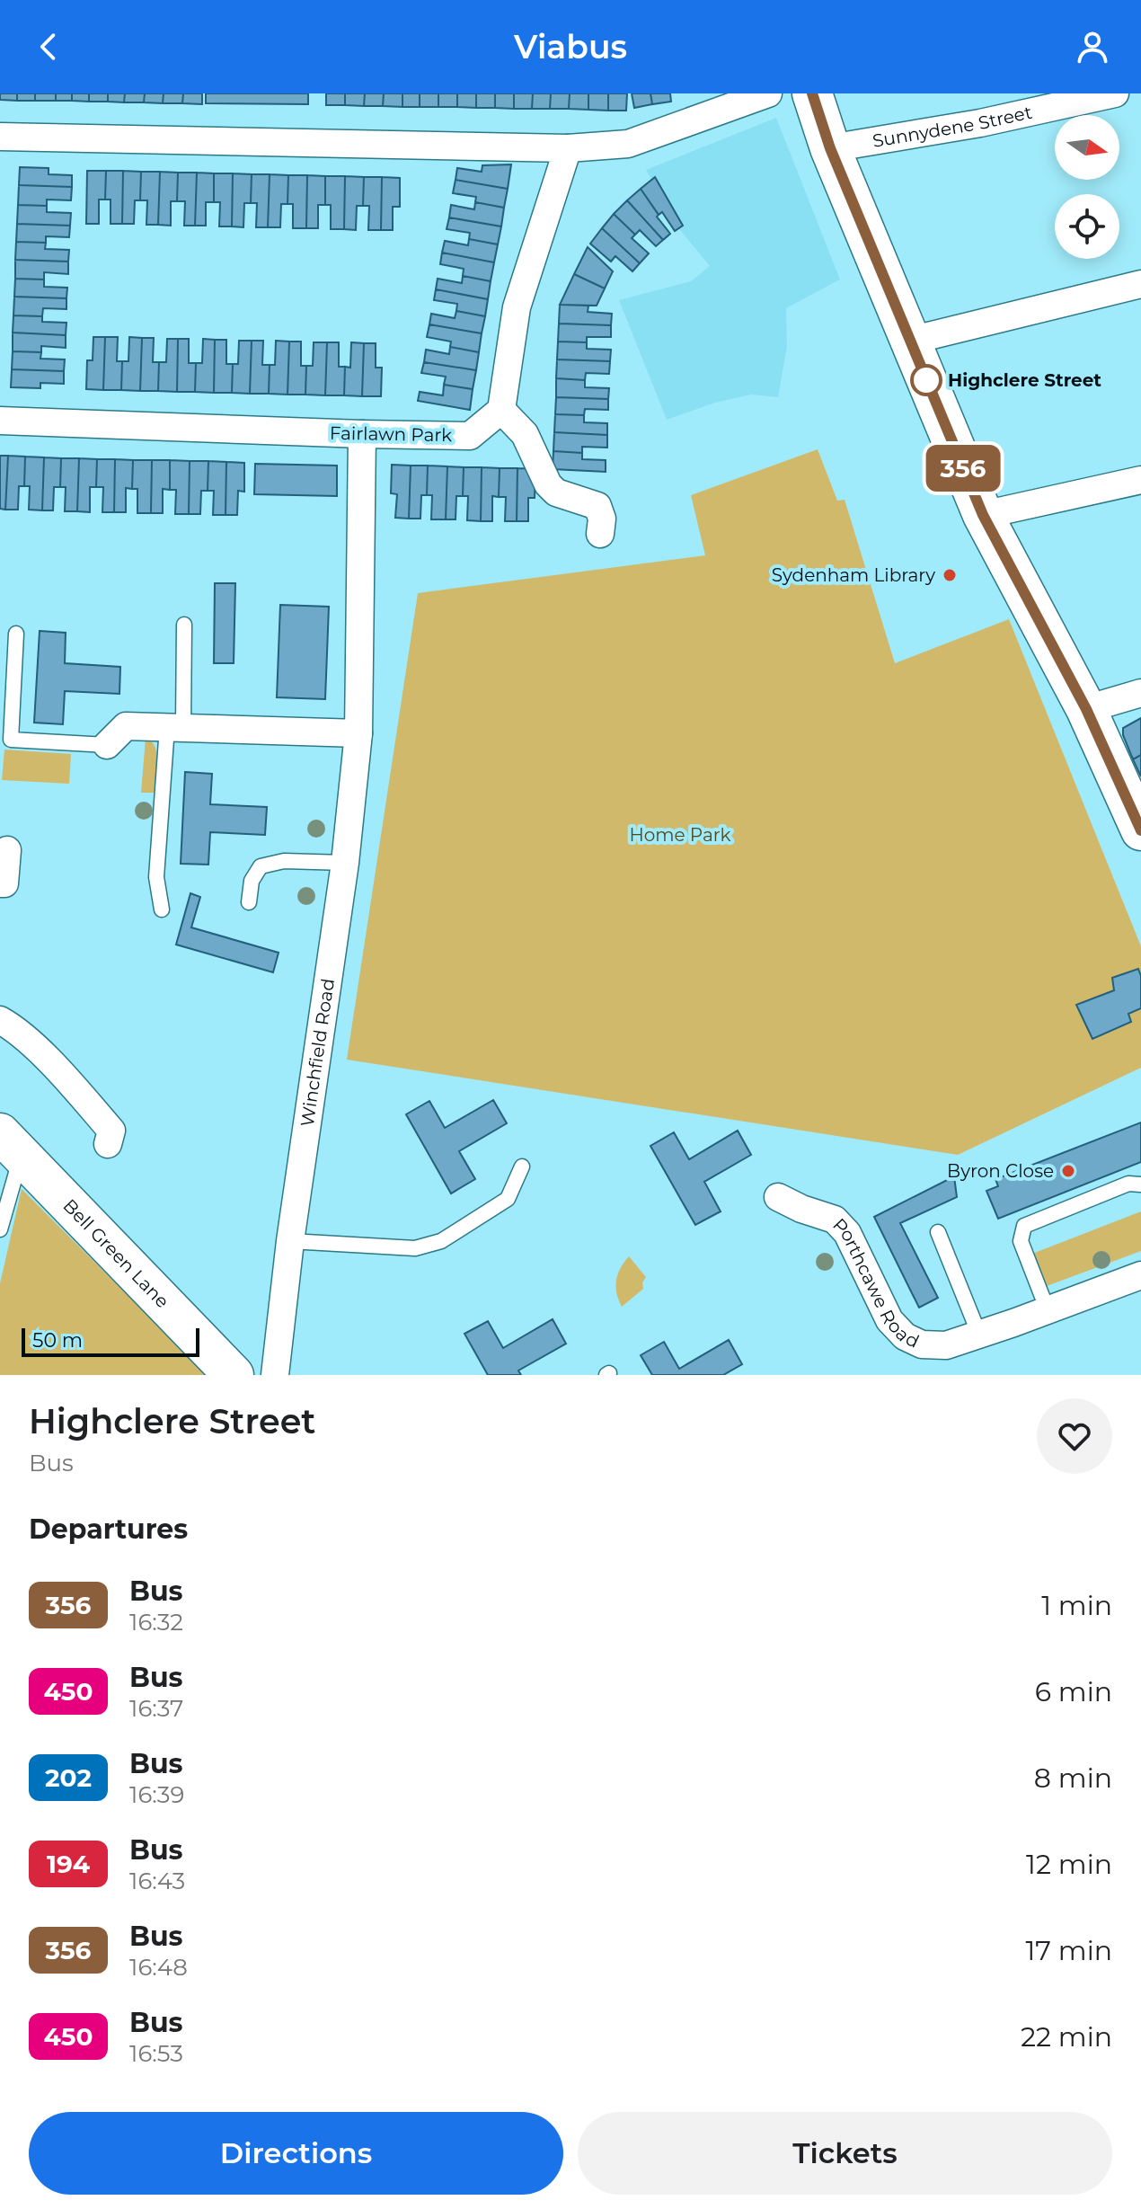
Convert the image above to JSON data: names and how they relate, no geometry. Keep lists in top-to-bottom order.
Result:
{
  "streets": {
    "main road": ["Bell Green Lane"],
    "street": [
      "Sunnydene Street",
      "Fairlawn Park",
      "Winchfield Road",
      "Porthcawe Road"
    ]
  },
  "crossings": [
    ["Fairlawn Park", "Winchfield Road"]
  ],
  "parks": ["Home Park"],
  "places": ["Highclere Street", "Sydenham Library", "Byron Close"],
  "lines": ["bus line 356"],
  "scale_bar": "50 m",
  "north": "right",
  "page": {
    "header": "Viabus",
    "on_map": "356",
    "scale": "50 m",
    "heading": [
      ["Highclere Street", "Bus"],
      "Departures"
    ],
    "list": [
      {
        "mark": "356",
        "name": "Bus",
        "note": "16:32",
        "value": "1 min"
      },
      {
        "mark": "450",
        "name": "Bus",
        "note": "16:37",
        "value": "6 min"
      },
      {
        "mark": "202",
        "name": "Bus",
        "note": "16:39",
        "value": "8 min"
      },
      {
        "mark": "194",
        "name": "Bus",
        "note": "16:43",
        "value": "12 min"
      },
      {
        "mark": "356",
        "name": "Bus",
        "note": "16:48",
        "value": "17 min"
      },
      {
        "mark": "450",
        "name": "Bus",
        "note": "16:53",
        "value": "22 min"
      }
    ],
    "buttons": ["Directions", "Tickets"]
  }
}
